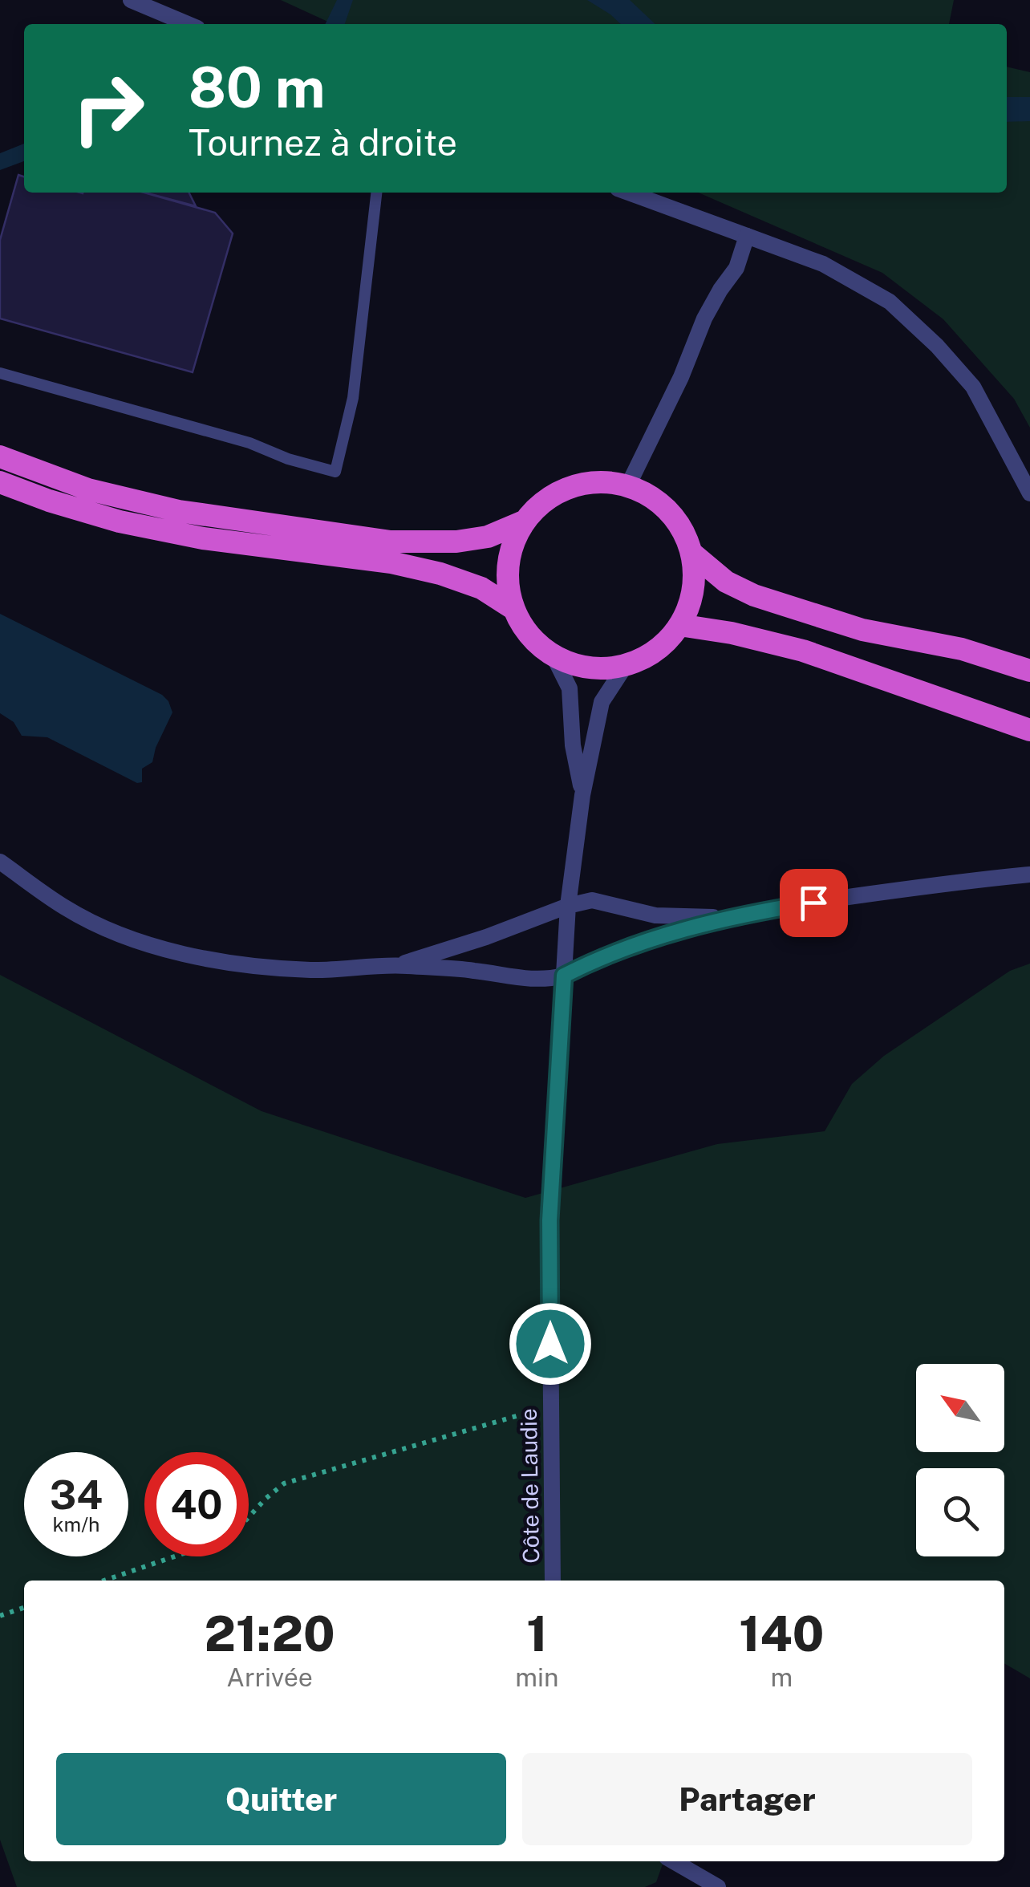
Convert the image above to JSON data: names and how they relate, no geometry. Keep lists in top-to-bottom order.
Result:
{
  "streets": {
    "street": ["Côte de Laudie"]
  },
  "north": "top left",
  "page": {
    "turn": ["80 m", "Tournez à droite"],
    "speed": "34 km/h",
    "limit": "40",
    "eta": [
      "21:20",
      "Arrivée",
      "1",
      "min",
      "140",
      "m"
    ],
    "buttons": ["Quitter", "Partager"]
  }
}
